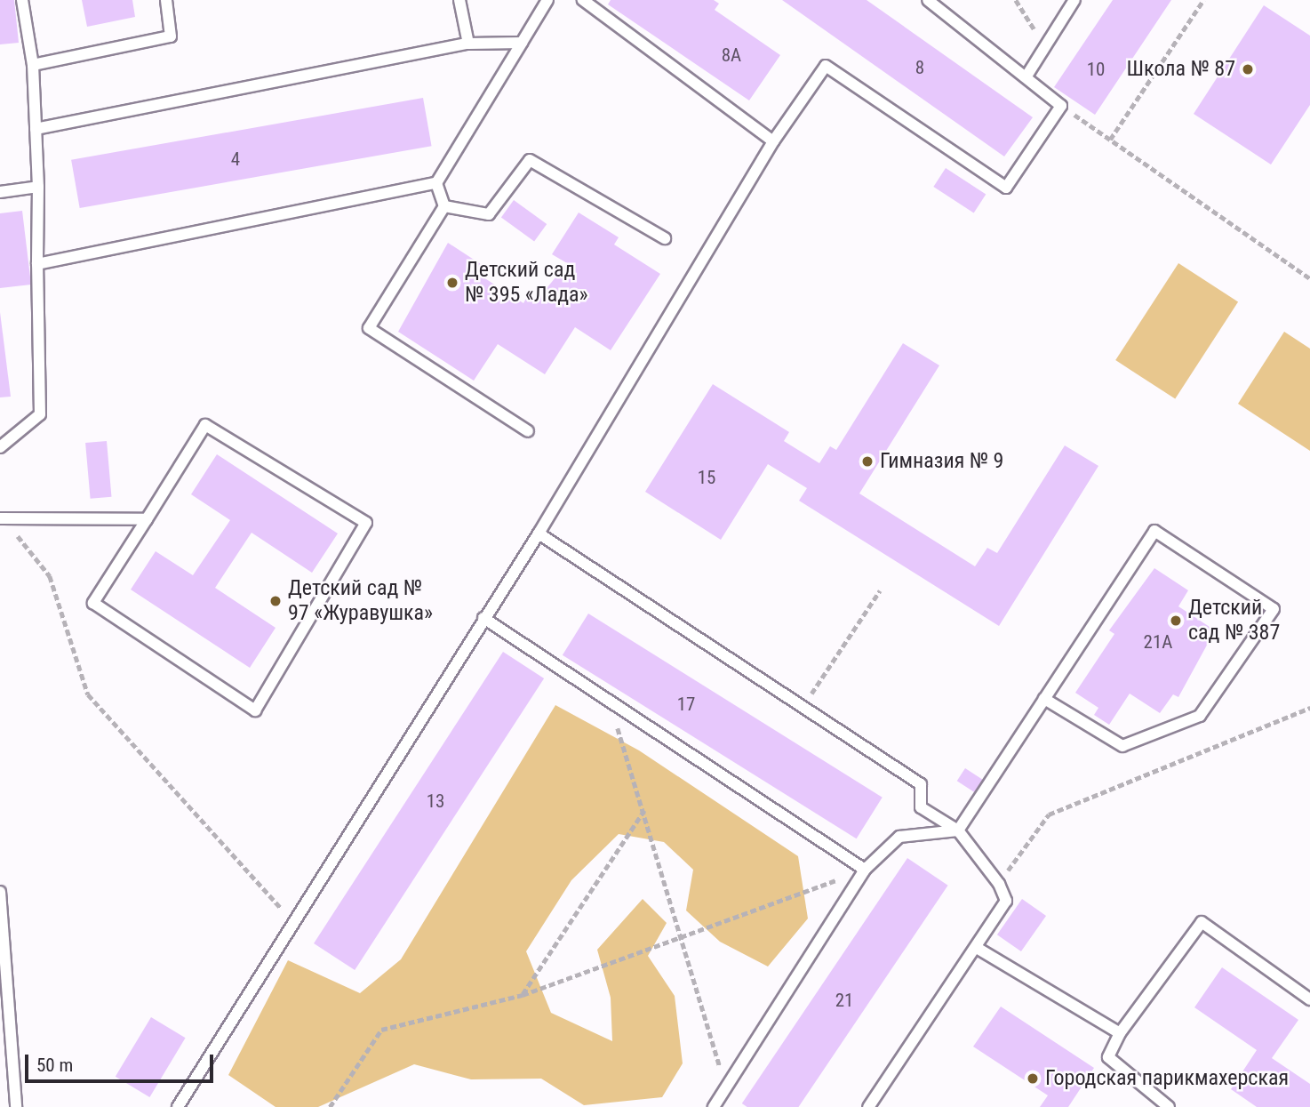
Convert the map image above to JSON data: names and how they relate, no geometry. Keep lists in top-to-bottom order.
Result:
{
  "places": [
    "Школа № 87",
    "Детский сад № 395 «Лада»",
    "Гимназия № 9",
    "Детский сад № 97 «Журавушка»",
    "Детский сад № 387",
    "Городская парикмахерская"
  ],
  "house_numbers": [
    "8А",
    "8",
    "10",
    "4",
    "15",
    "21А",
    "17",
    "13",
    "21"
  ],
  "scale_bar": "50 m"
}
